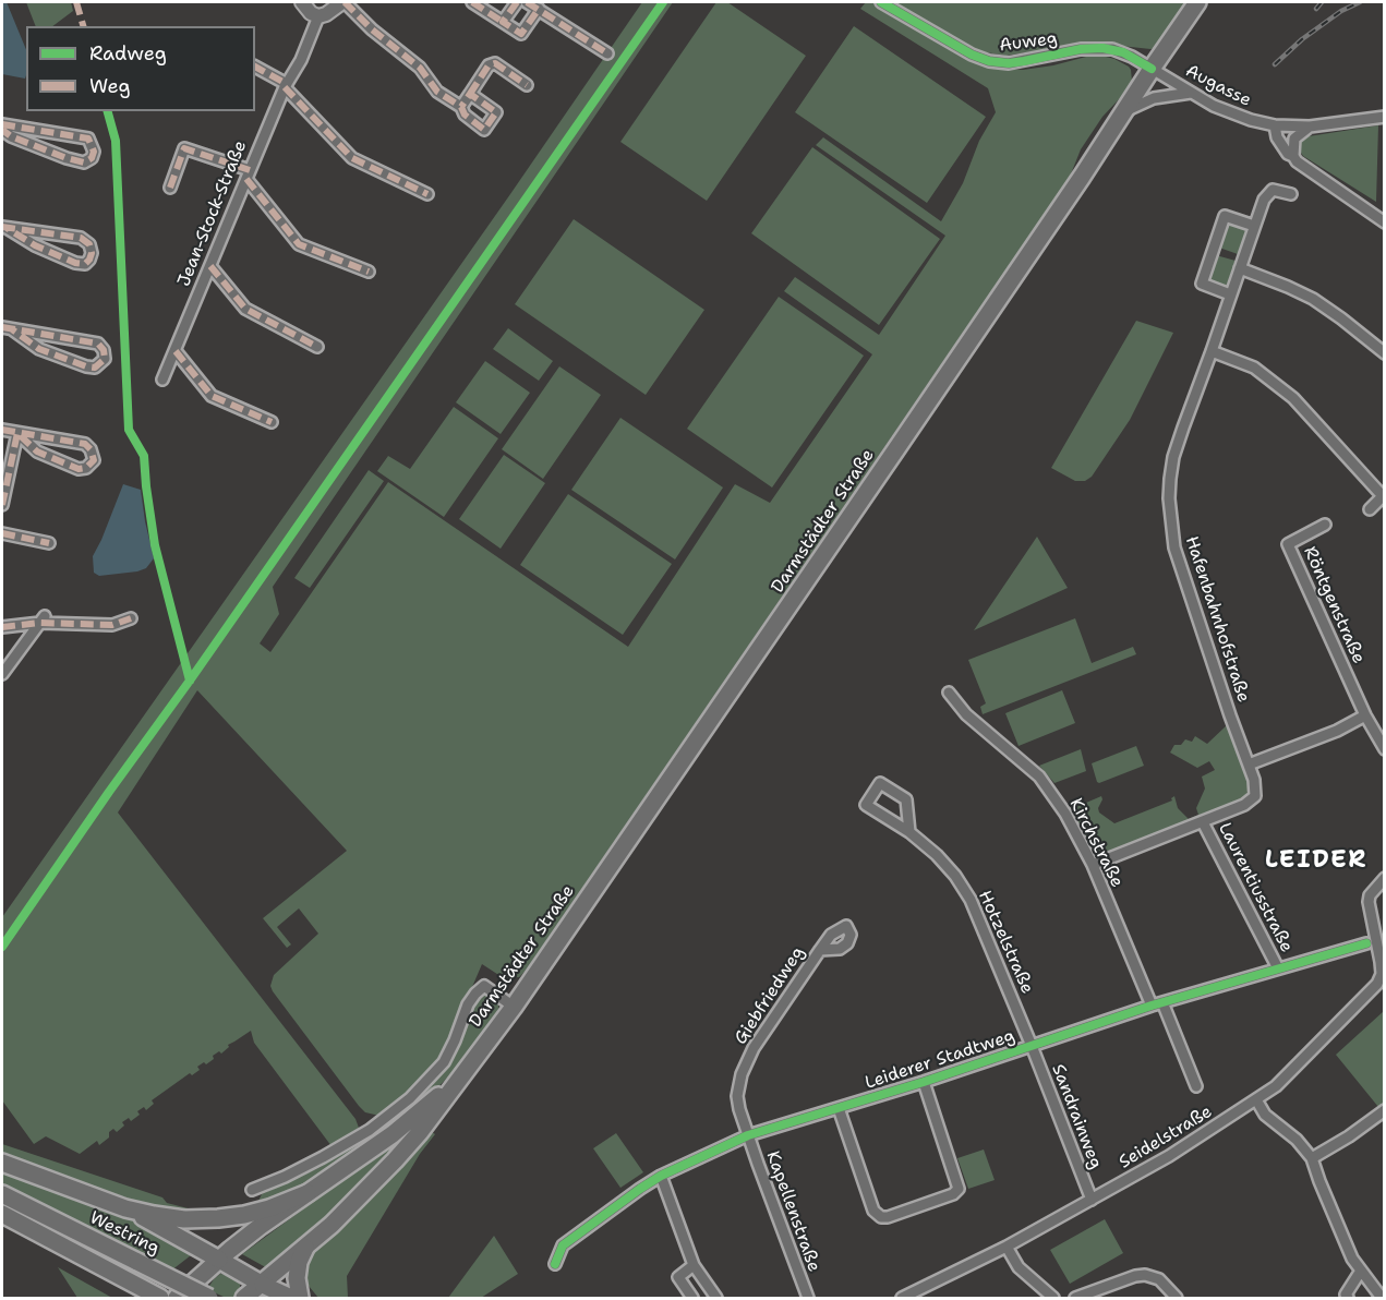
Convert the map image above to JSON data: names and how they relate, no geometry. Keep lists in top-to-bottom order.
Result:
{
  "streets": {
    "main road": ["Darmstädter Straße", "Westring"],
    "street": [
      "Auweg",
      "Augasse",
      "Jean-Stock-Straße",
      "Röntgenstraße",
      "Hafenbahnhofstraße",
      "Kirchstraße",
      "Laurentiusstraße",
      "Hotzelstraße",
      "Giebfriedweg",
      "Leiderer Stadtweg",
      "Sandrainweg",
      "Seidelstraße",
      "Kapellenstraße"
    ]
  },
  "crossings": [
    ["Auweg", "Augasse"],
    ["Auweg", "Darmstädter Straße"],
    ["Augasse", "Darmstädter Straße"],
    ["Hafenbahnhofstraße", "Laurentiusstraße"],
    ["Kirchstraße", "Leiderer Stadtweg"],
    ["Laurentiusstraße", "Leiderer Stadtweg"],
    ["Hotzelstraße", "Leiderer Stadtweg"],
    ["Hotzelstraße", "Sandrainweg"],
    ["Giebfriedweg", "Leiderer Stadtweg"],
    ["Giebfriedweg", "Kapellenstraße"],
    ["Leiderer Stadtweg", "Sandrainweg"],
    ["Leiderer Stadtweg", "Seidelstraße"],
    ["Leiderer Stadtweg", "Kapellenstraße"],
    ["Sandrainweg", "Seidelstraße"]
  ],
  "districts": ["LEIDER"],
  "legend": ["Radweg", "Weg"]
}
